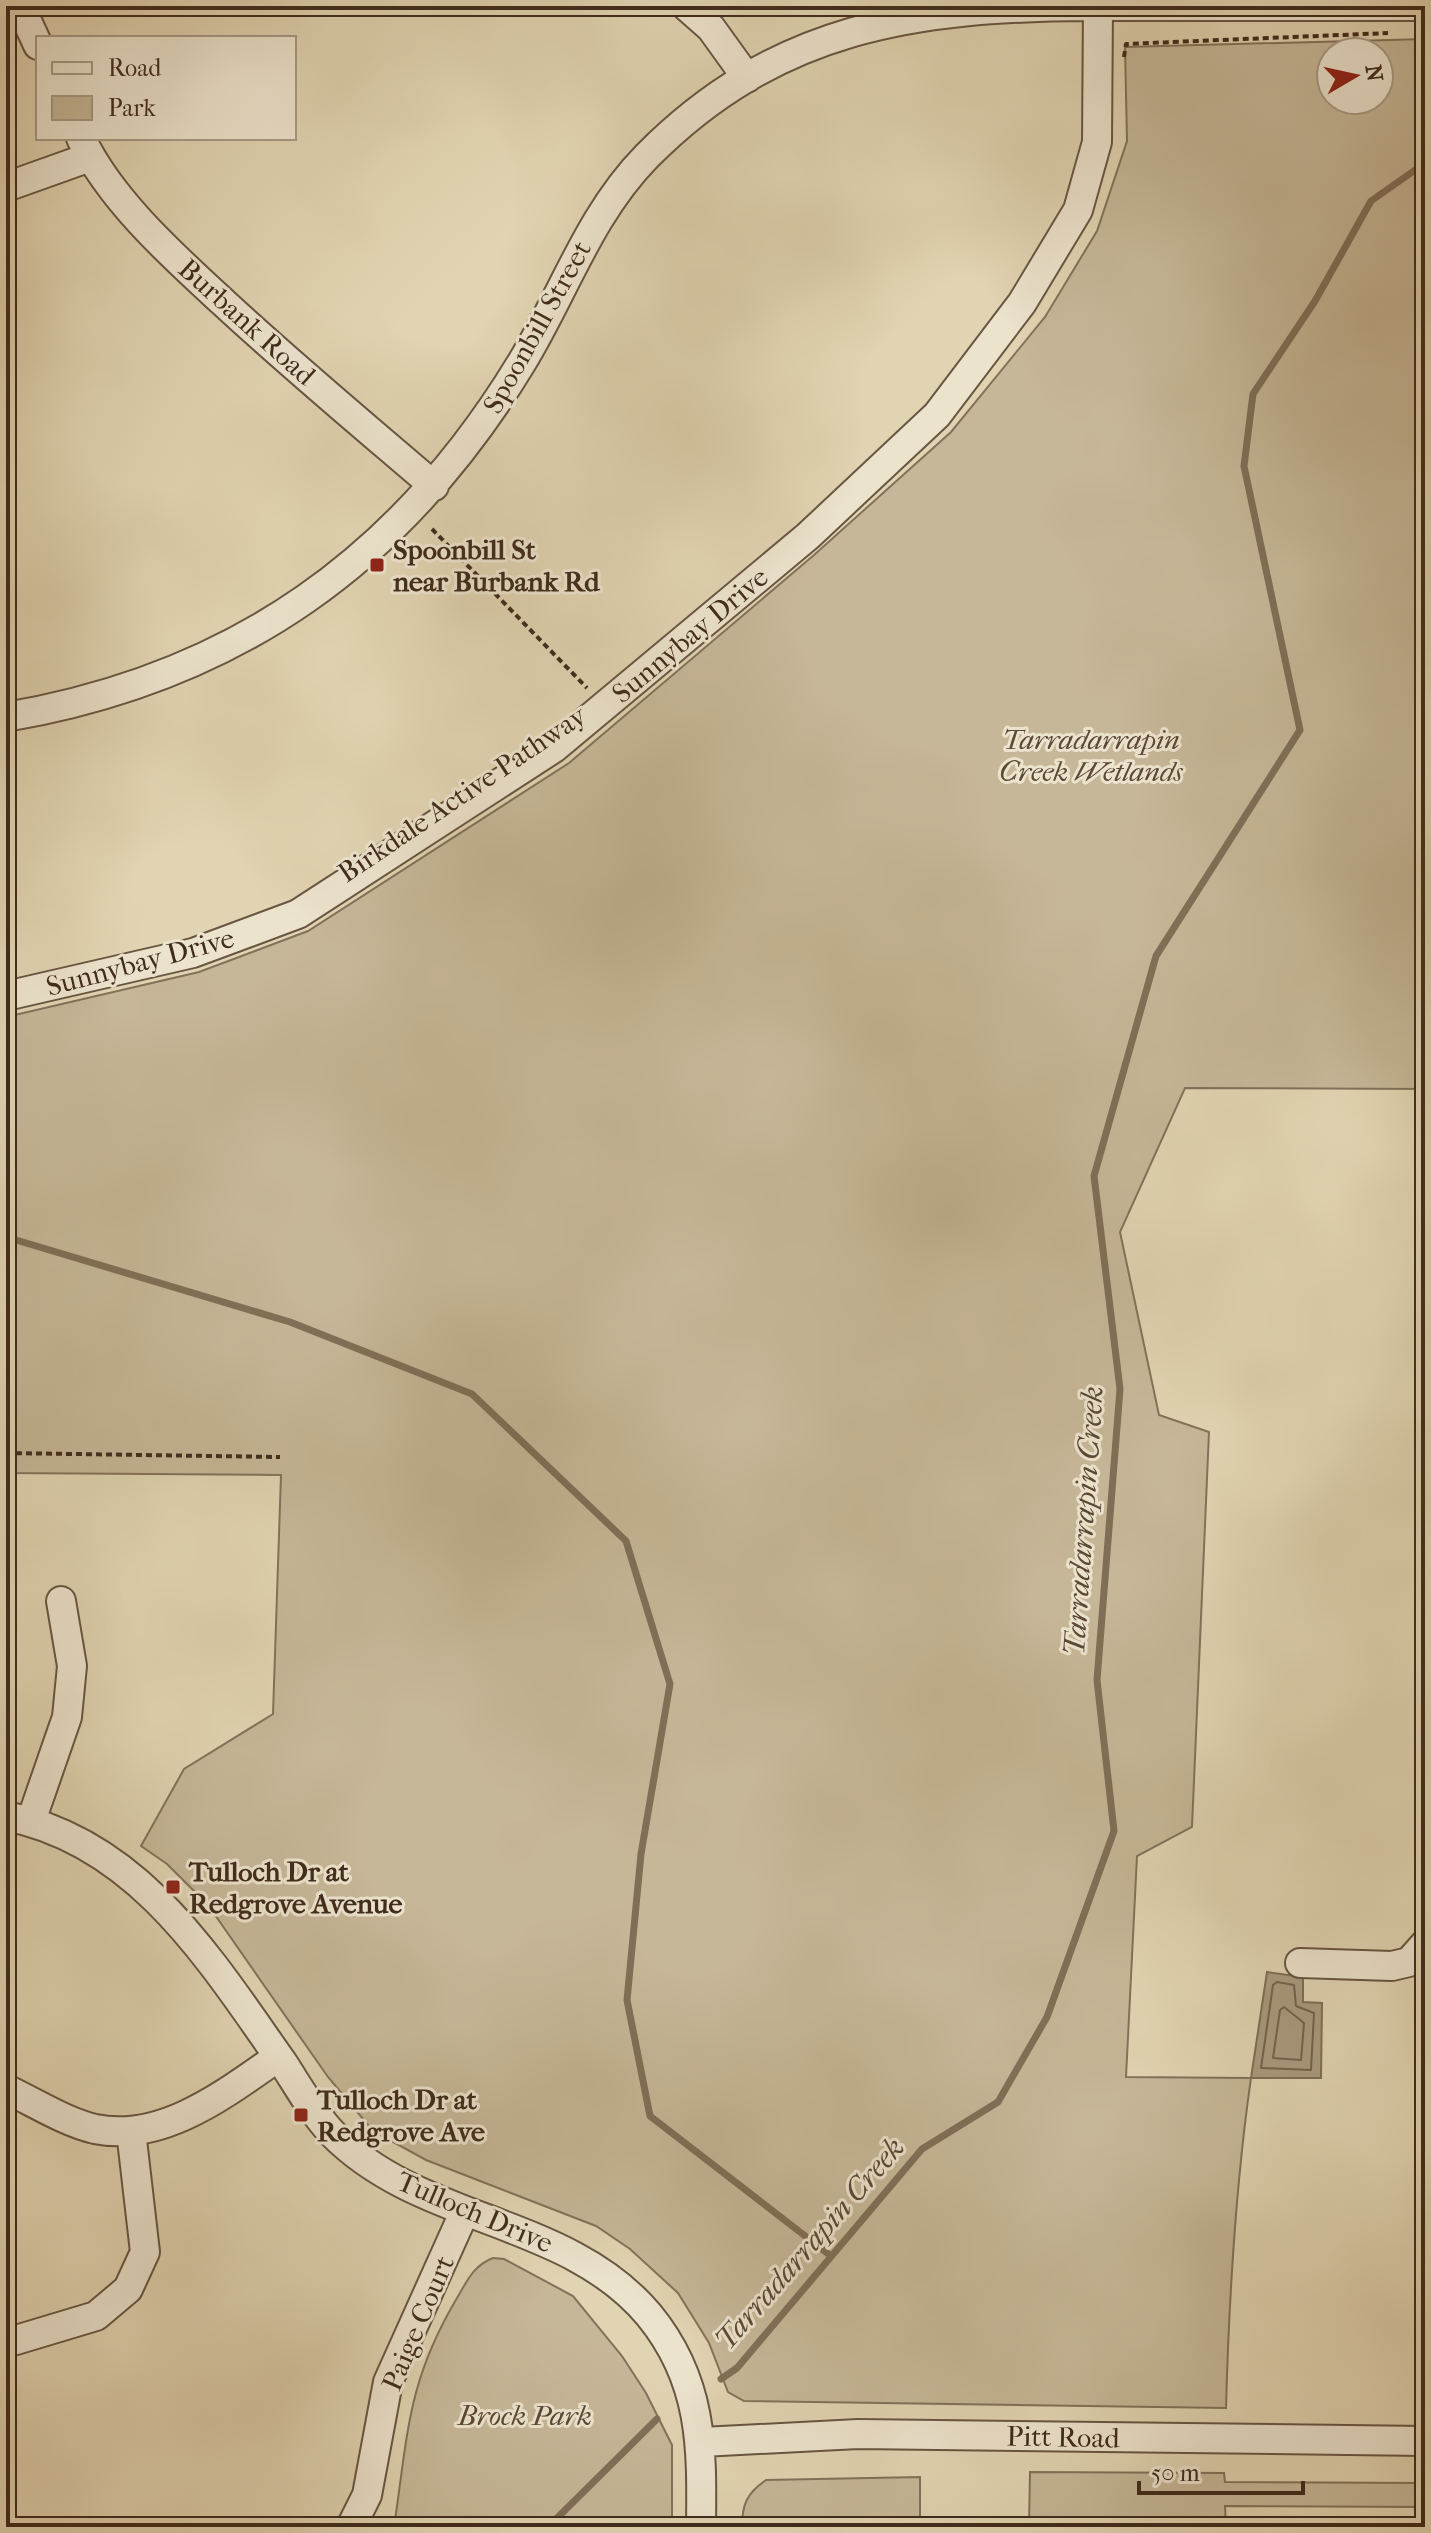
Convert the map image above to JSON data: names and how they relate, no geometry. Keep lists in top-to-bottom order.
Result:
{
  "streets": {
    "street": [
      "Burbank Road",
      "Spoonbill Street",
      "Sunnybay Drive",
      "Tulloch Drive",
      "Paige Court",
      "Pitt Road"
    ]
  },
  "crossings": [
    ["Burbank Road", "Spoonbill Street"],
    ["Tulloch Drive", "Paige Court"],
    ["Tulloch Drive", "Pitt Road"]
  ],
  "water": ["Tarradarrapin Creek"],
  "parks": ["Tarradarrapin Creek Wetlands", "Brock Park"],
  "places": {
    "transit": ["Spoonbill St near Burbank Rd", "Tulloch Dr at Redgrove Avenue", "Tulloch Dr at Redgrove Ave"]
  },
  "legend": ["Road", "Park"],
  "scale_bar": "50 m",
  "north": "right"
}
